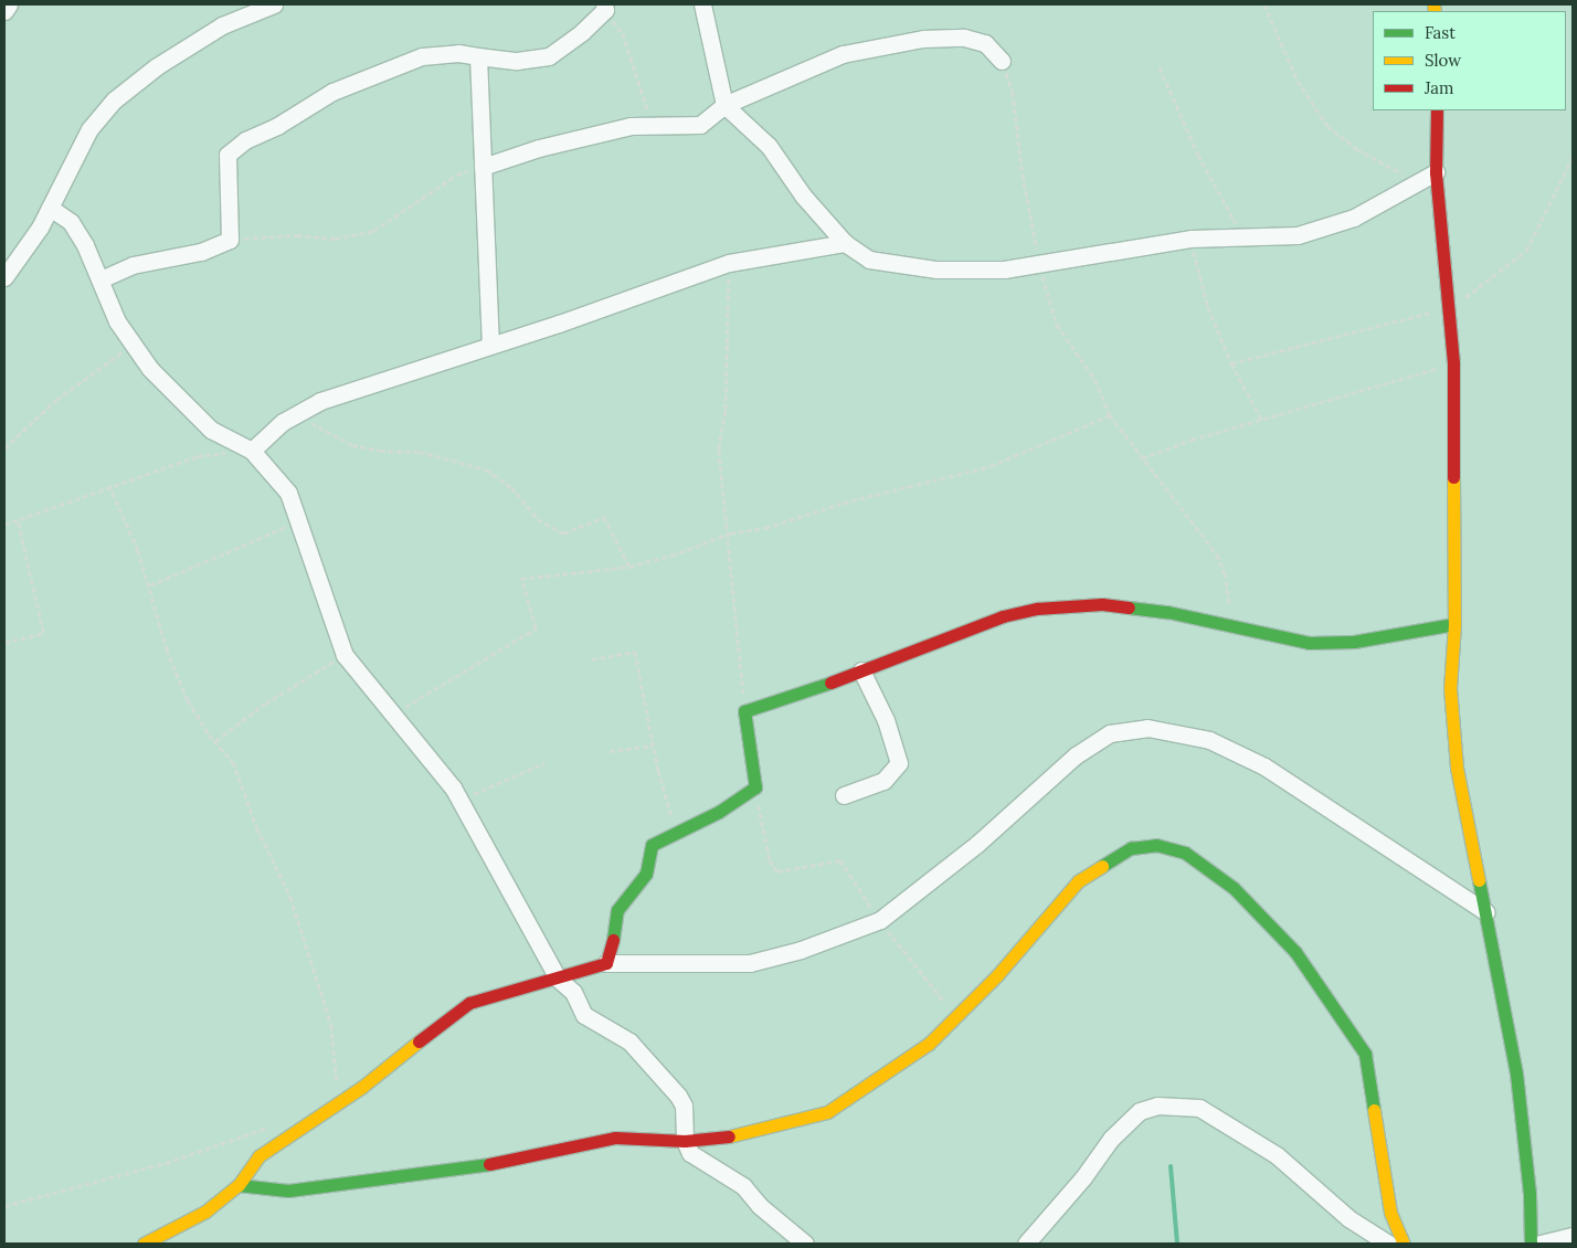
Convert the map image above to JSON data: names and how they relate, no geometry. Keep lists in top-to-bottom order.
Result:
{
  "legend": ["Fast", "Slow", "Jam"]
}
